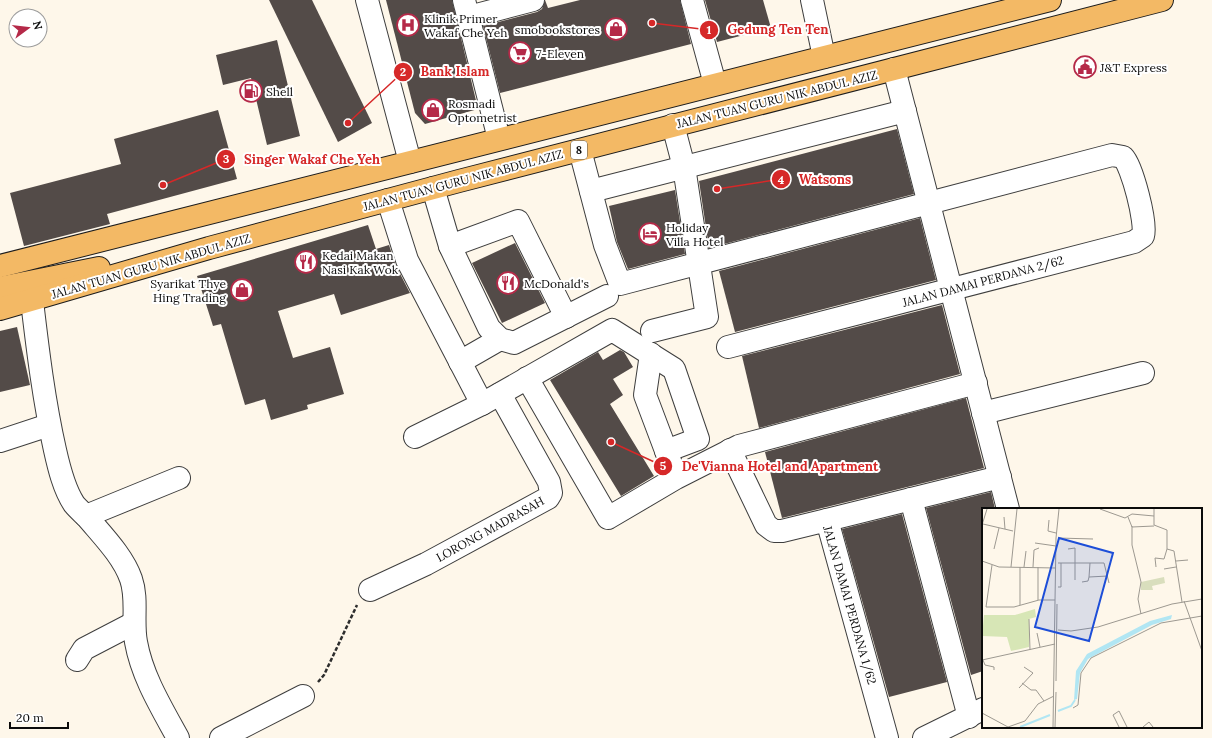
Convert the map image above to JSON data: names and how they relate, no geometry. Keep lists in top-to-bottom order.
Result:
{
  "streets": {
    "main road": ["JALAN TUAN GURU NIK ABDUL AZIZ", "8"],
    "street": ["JALAN DAMAI PERDANA 2/62", "LORONG MADRASAH", "JALAN DAMAI PERDANA 1/62"]
  },
  "places": {
    "other": [
      "Gedung Ten Ten",
      "Bank Islam",
      "Singer Wakaf Che Yeh",
      "Watsons",
      "De'Vianna Hotel and Apartment"
    ],
    "hospital": ["Klinik Primer Wakaf Che Yeh"],
    "shop": ["smobookstores", "Rosmadi Optometrist", "Syarikat Thye Hing Trading"],
    "supermarket": ["7-Eleven"],
    "public building": ["J&T Express"],
    "fuel station": ["Shell"],
    "hotel": ["Holiday Villa Hotel"],
    "restaurant": ["Kedai Makan Nasi Kak Wok", "McDonald's"]
  },
  "scale_bar": "20 m",
  "north": "right"
}
